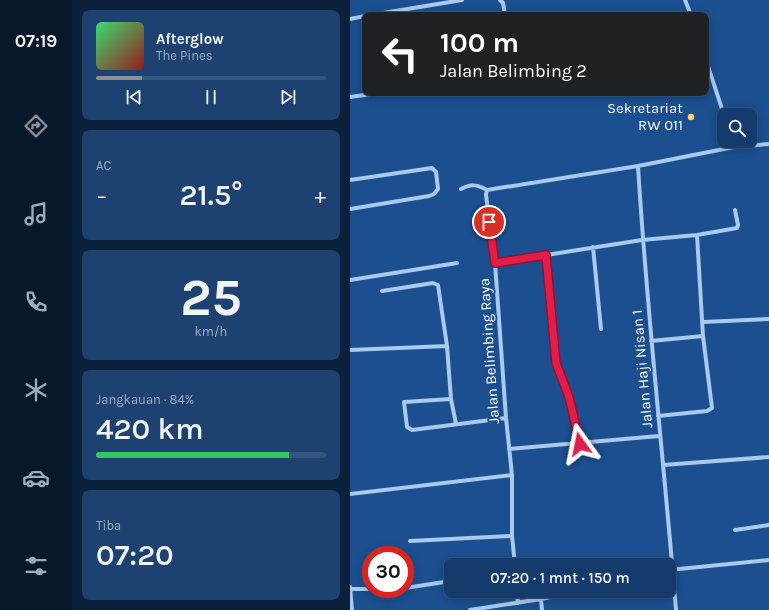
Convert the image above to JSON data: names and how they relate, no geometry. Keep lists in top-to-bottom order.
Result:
{
  "streets": {
    "street": ["Jalan Belimbing Raya", "Jalan Haji Nisan 1"]
  },
  "places": ["Sekretariat RW 011"],
  "page": {
    "tabs": "07:19",
    "turn": ["100 m", "Jalan Belimbing 2"],
    "song": ["Afterglow", "The Pines"],
    "tile": [
      "AC",
      ["25", "km/h"],
      ["Jangkauan · 84%", "420 km"],
      ["Tiba", "07:20"]
    ],
    "heat": ["−", "21.5°", "+"],
    "limit": "30",
    "trip": "07:20 · 1 mnt · 150 m"
  }
}
